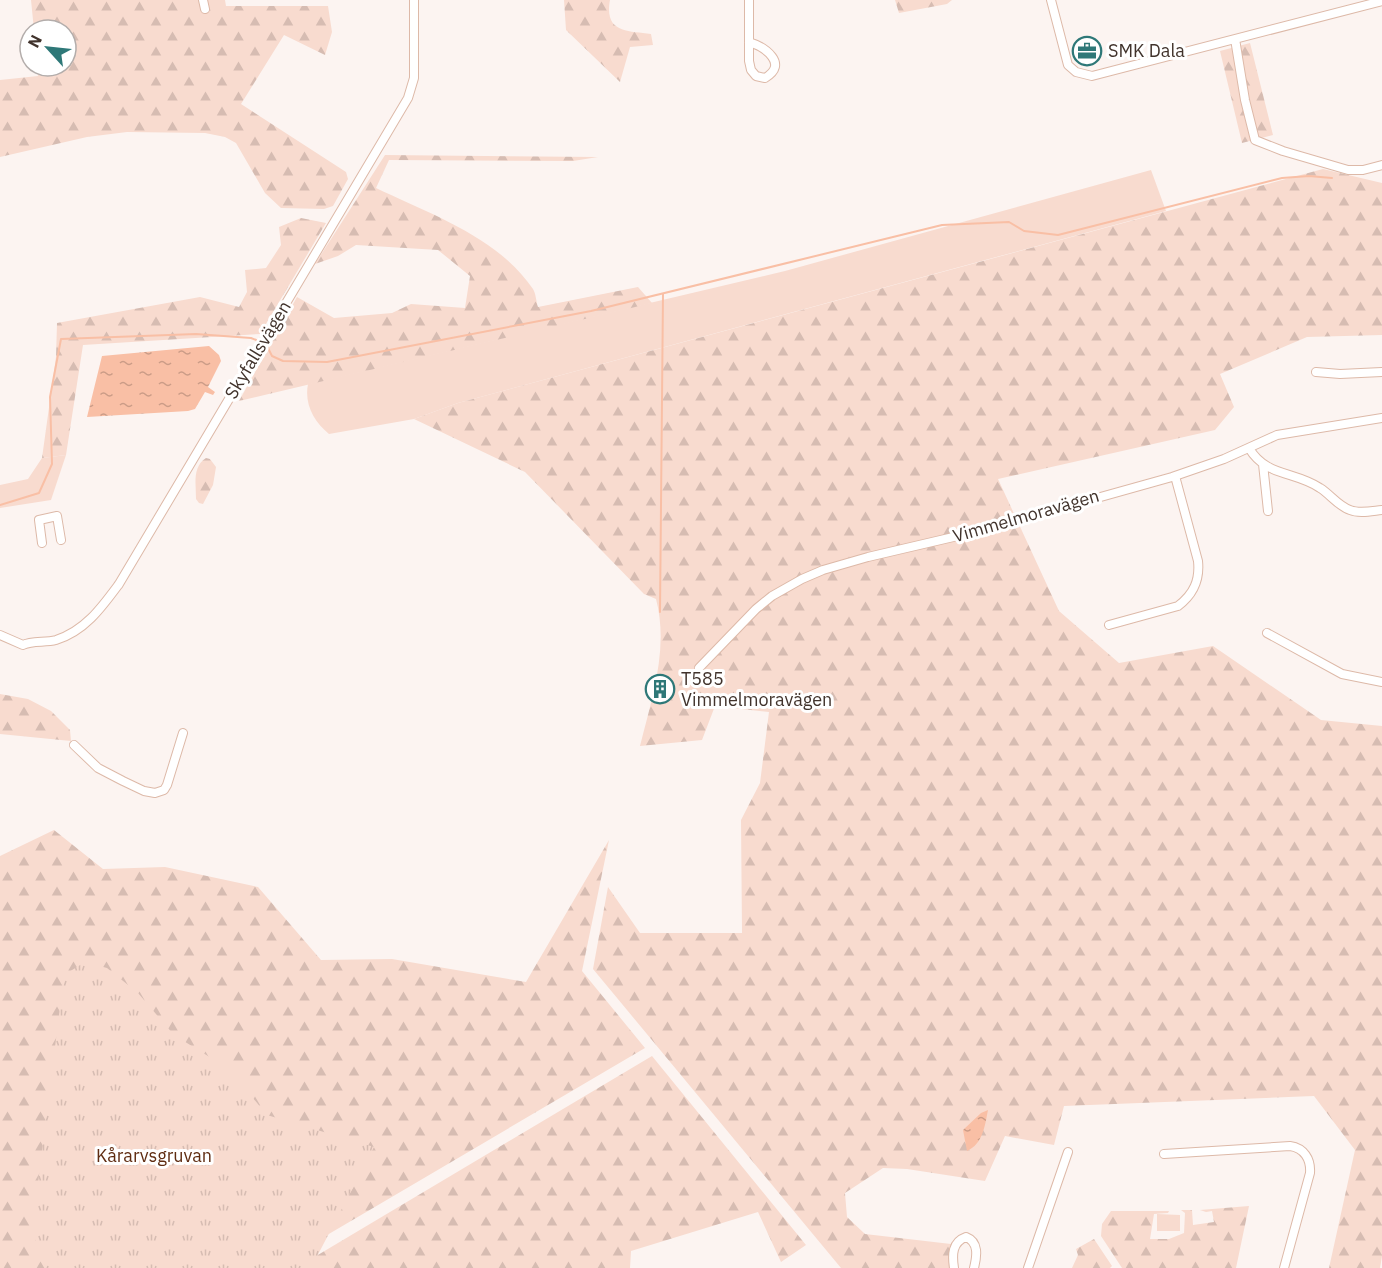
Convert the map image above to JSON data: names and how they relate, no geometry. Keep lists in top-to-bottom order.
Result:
{
  "streets": {
    "street": ["Skyfallsvägen", "Vimmelmoravägen"]
  },
  "parks": ["Kårarvsgruvan"],
  "places": {
    "office": ["SMK Dala"],
    "building": ["T585 Vimmelmoravägen"]
  },
  "north": "top left"
}
